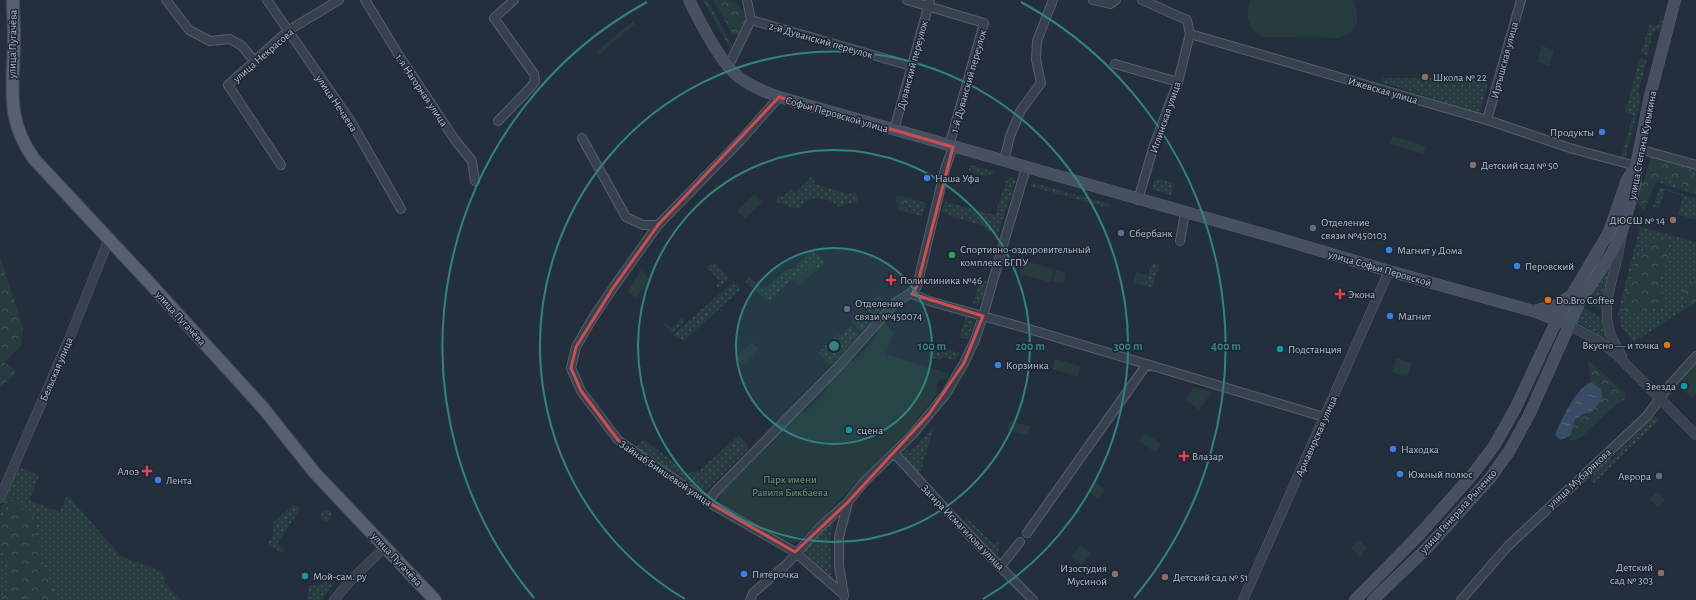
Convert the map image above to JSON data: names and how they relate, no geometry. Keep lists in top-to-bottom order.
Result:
{
  "streets": {
    "main road": [
      "улица Пугачёва",
      "Софьи Перовской улица",
      "улица Степана Кувыкина",
      "улица Софьи Перовской",
      "улица Генерала Рыленко"
    ],
    "street": [
      "2-й Дуванский переулок",
      "улица Некрасова",
      "Иртышская улица",
      "Дуванский переулок",
      "1-й Дуванский переулок",
      "1-я Нагорная улица",
      "Ижевская улица",
      "улица Нечаева",
      "Иглинская улица",
      "Бельская улица",
      "Армавирская улица",
      "Зайнаб Биишевой улица",
      "улица Мубарякова",
      "Загира Исмагилова улица"
    ]
  },
  "crossings": [
    ["2-й Дуванский переулок", "Дуванский переулок"],
    ["улица Пугачёва", "Бельская улица"],
    ["улица Некрасова", "улица Нечаева"],
    ["Иртышская улица", "Ижевская улица"],
    ["Дуванский переулок", "1-й Дуванский переулок"],
    ["Дуванский переулок", "Софьи Перовской улица"],
    ["1-й Дуванский переулок", "Софьи Перовской улица"],
    ["Ижевская улица", "Иглинская улица"],
    ["Ижевская улица", "улица Степана Кувыкина"],
    ["Ижевская улица", "улица Генерала Рыленко"],
    ["Софьи Перовской улица", "улица Софьи Перовской"],
    ["Софьи Перовской улица", "Зайнаб Биишевой улица"],
    ["Иглинская улица", "улица Софьи Перовской"],
    ["улица Степана Кувыкина", "улица Софьи Перовской"],
    ["улица Степана Кувыкина", "улица Генерала Рыленко"],
    ["улица Софьи Перовской", "Армавирская улица"],
    ["улица Софьи Перовской", "Зайнаб Биишевой улица"],
    ["улица Софьи Перовской", "улица Мубарякова"],
    ["улица Софьи Перовской", "улица Генерала Рыленко"],
    ["Зайнаб Биишевой улица", "Загира Исмагилова улица"]
  ],
  "parks": ["Парк имени Равиля Бикбаева"],
  "places": {
    "other": [
      "Школа № 22",
      "Продукты",
      "Детский сад № 50",
      "Наша Уфа",
      "ДЮСШ № 14",
      "Отделение связи №450103",
      "Сбербанк",
      "Магнит у Дома",
      "Спортивно-оздоровительный комплекс БГПУ",
      "Перовский",
      "Do.Bro Coffee",
      "Отделение связи №450074",
      "Магнит",
      "Вкусно — и точка",
      "Подстанция",
      "Корзинка",
      "Звезда",
      "сцена",
      "Находка",
      "Южный полюс",
      "Аврора",
      "Лента",
      "Детский сад № 303",
      "Пятёрочка",
      "Изостудия Мусиной",
      "Мой-сам. ру",
      "Детский сад № 51"
    ],
    "health": [
      "Поликлиника №46",
      "Экона",
      "Влазар",
      "Алоэ"
    ]
  },
  "rings": [
    "100 m",
    "200 m",
    "300 m",
    "400 m"
  ]
}
